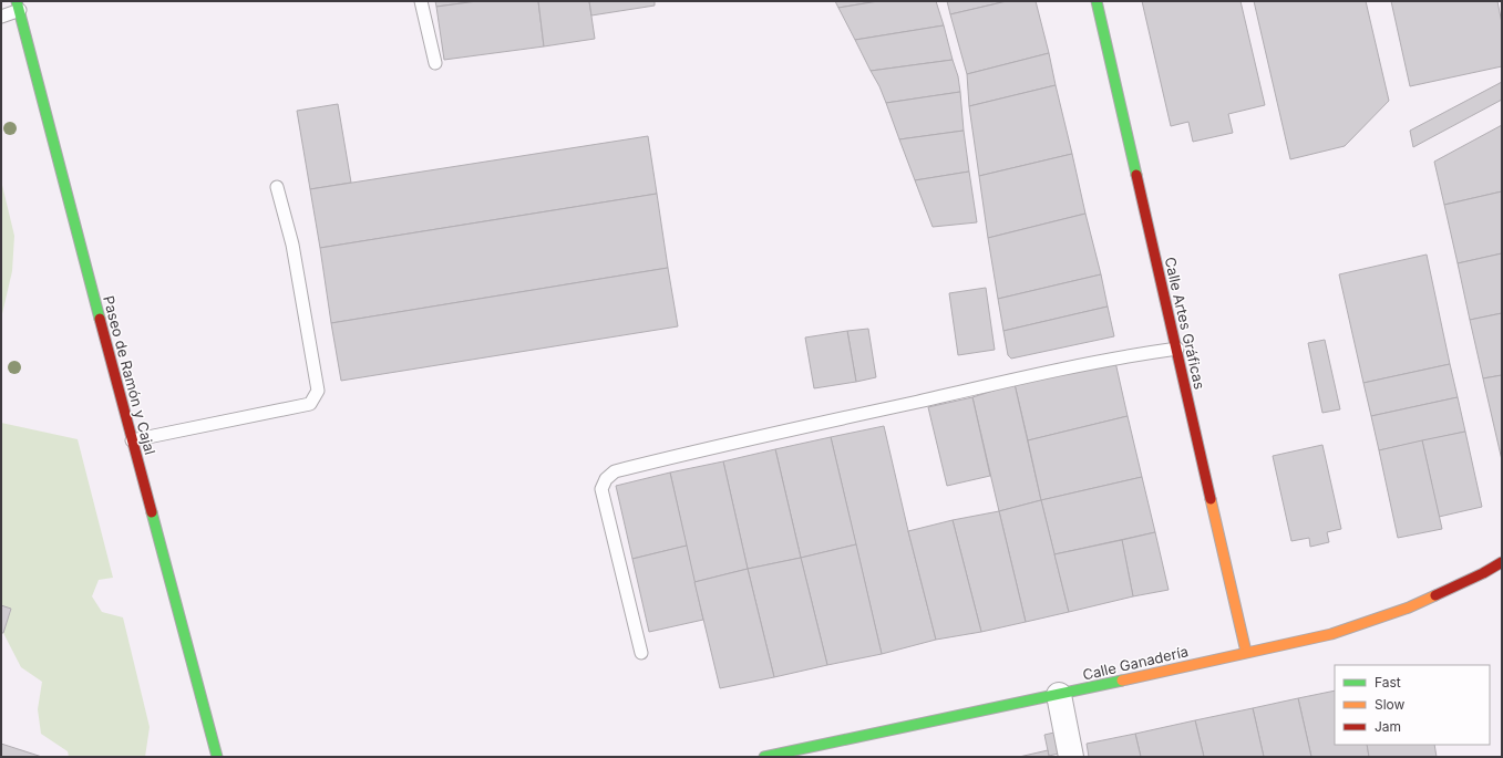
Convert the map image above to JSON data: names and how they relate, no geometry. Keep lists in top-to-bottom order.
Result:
{
  "streets": {
    "street": ["Calle Artes Gráficas", "Paseo de Ramón y Cajal", "Calle Ganadería"]
  },
  "crossings": [
    ["Calle Artes Gráficas", "Calle Ganadería"]
  ],
  "legend": ["Fast", "Slow", "Jam"]
}
